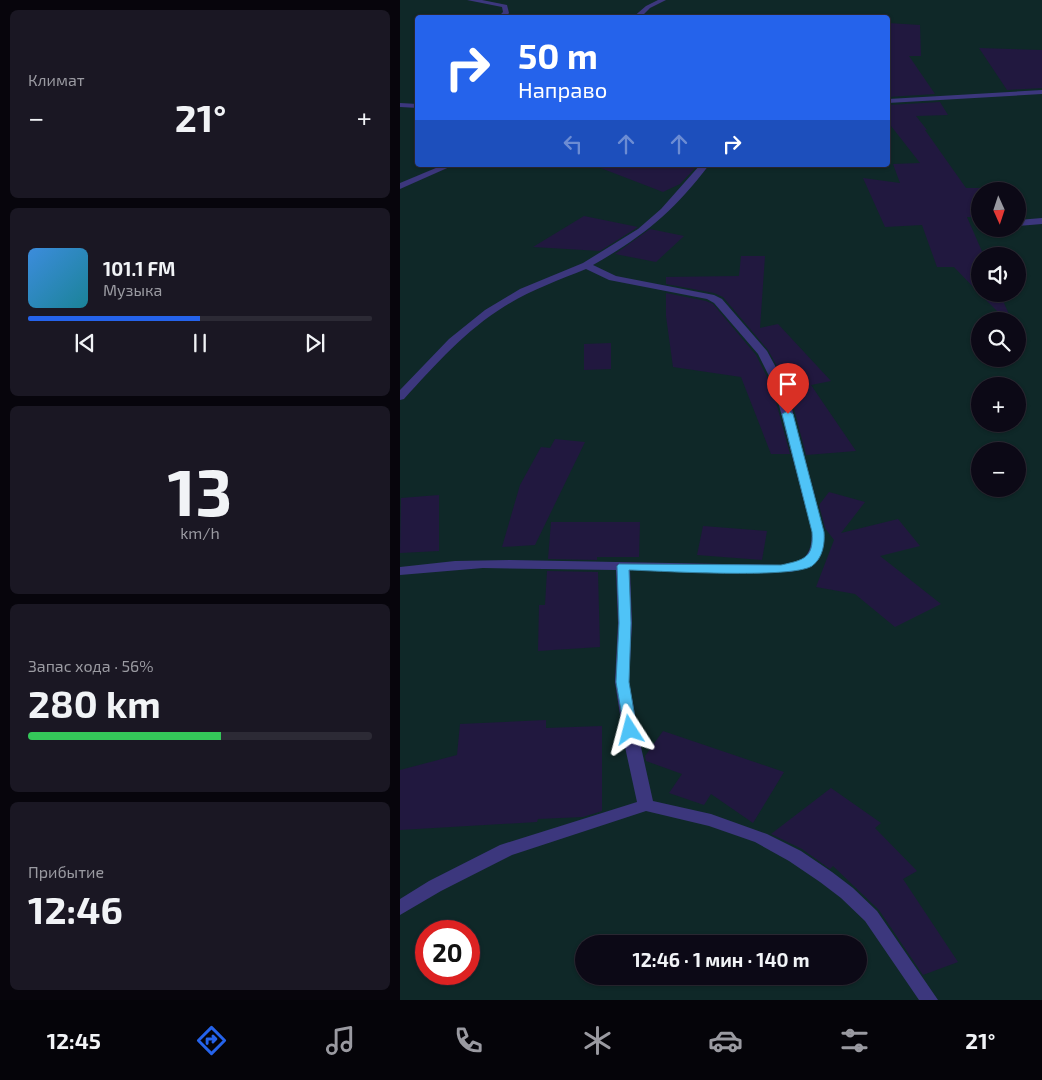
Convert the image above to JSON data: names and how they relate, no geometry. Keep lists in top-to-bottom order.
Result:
{
  "north": "bottom",
  "page": {
    "tile": [
      "Климат",
      ["13", "km/h"],
      ["Запас хода · 56%", "280 km"],
      ["Прибытие", "12:46"]
    ],
    "turn": ["50 m", "Направо"],
    "heat": ["−", "21°", "+"],
    "map_buttons": ["+", "−"],
    "song": ["101.1 FM", "Музыка"],
    "limit": "20",
    "trip": "12:46 · 1 мин · 140 m",
    "tabs": ["12:45", "21°"]
  }
}
